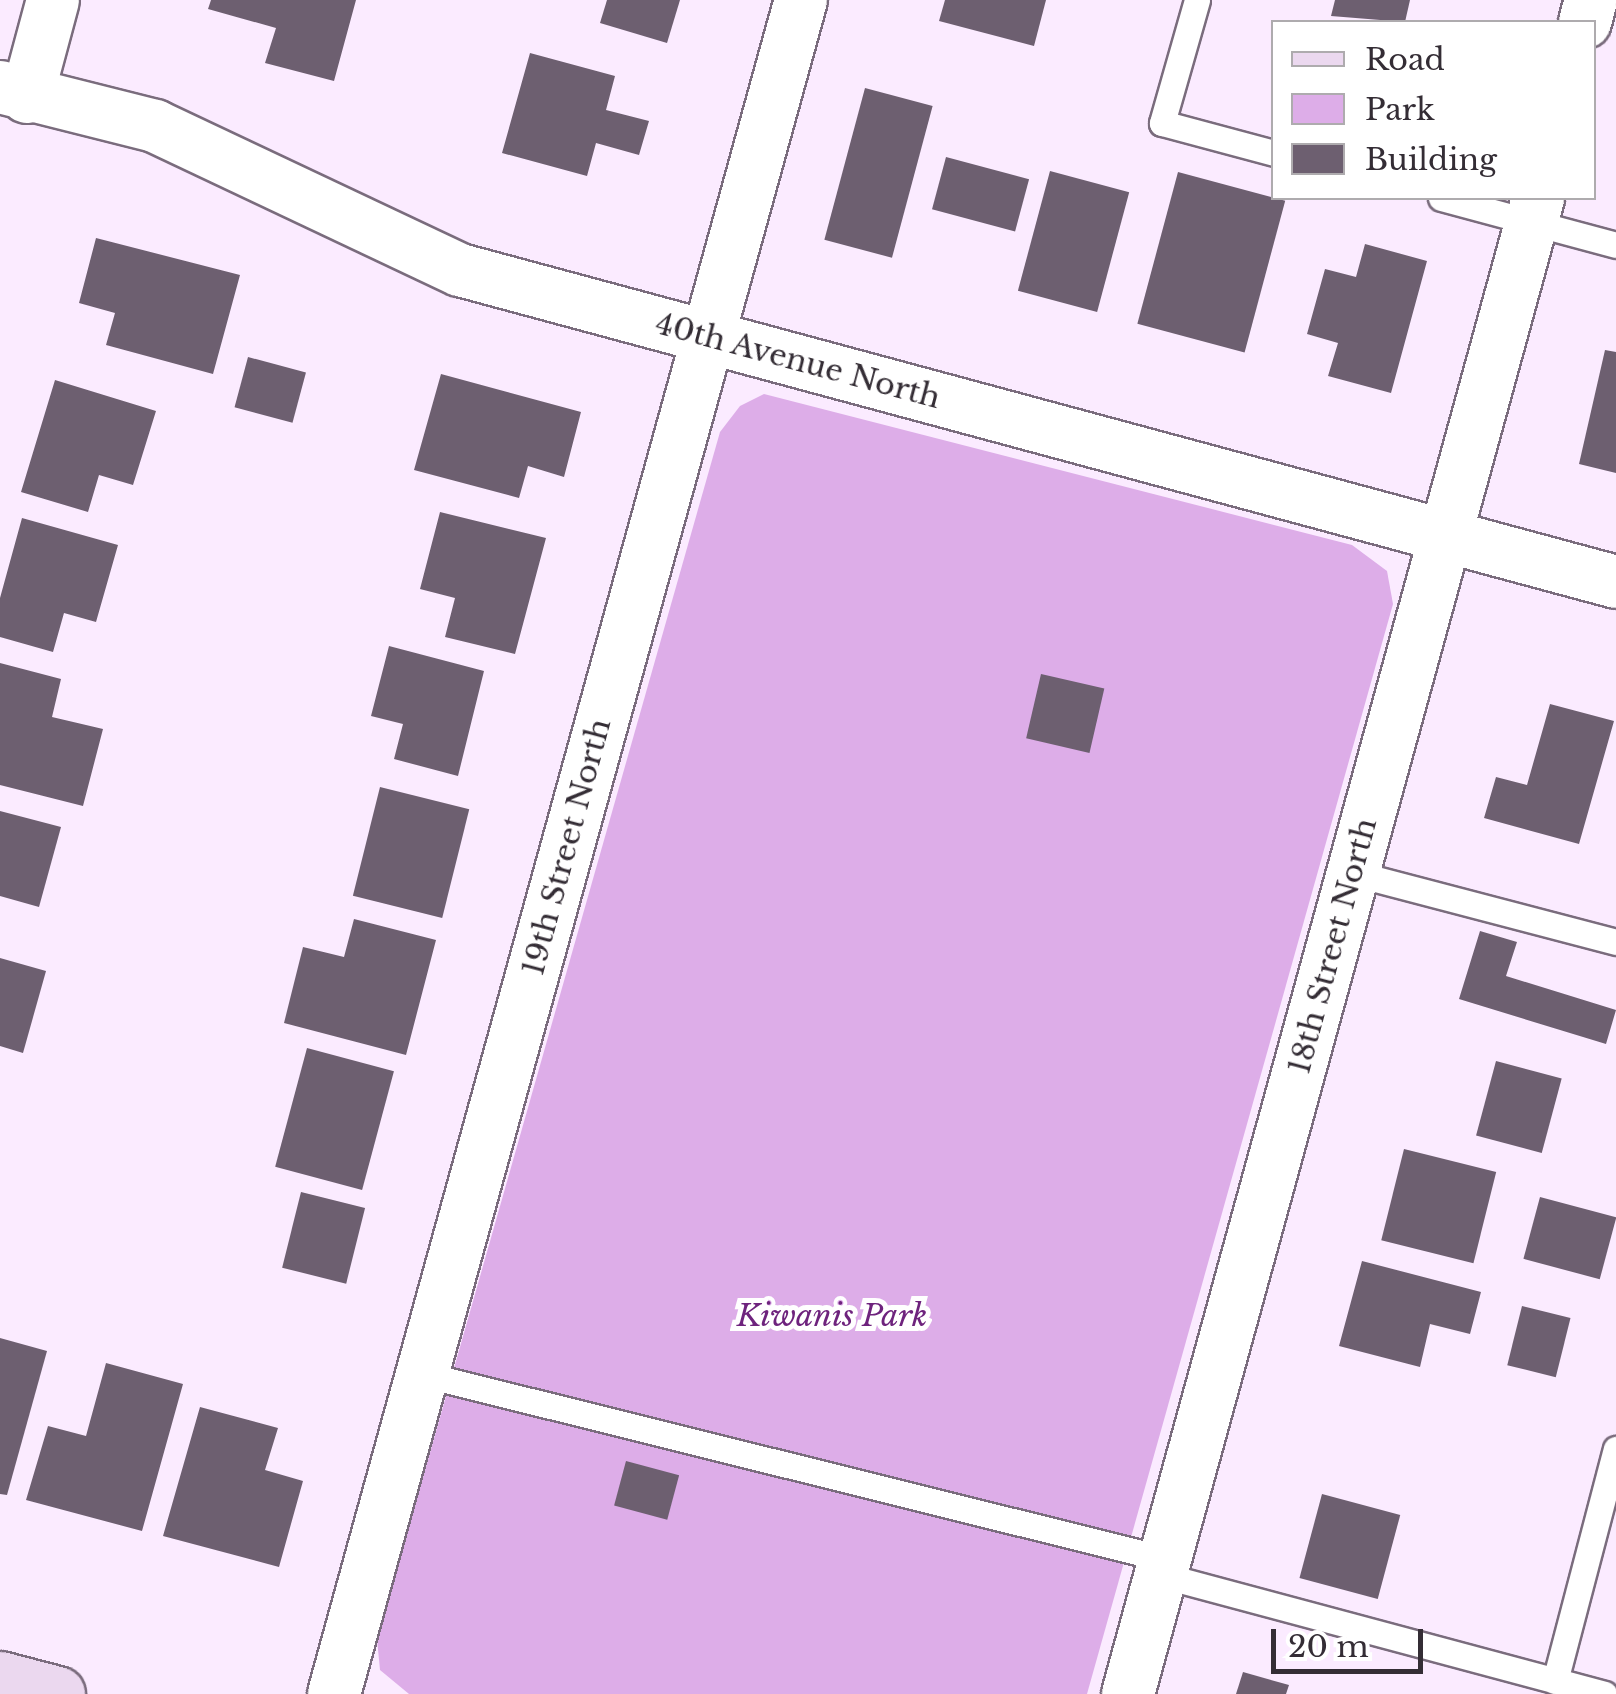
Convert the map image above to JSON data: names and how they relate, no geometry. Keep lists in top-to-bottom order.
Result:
{
  "streets": {
    "street": ["40th Avenue North", "19th Street North", "18th Street North"]
  },
  "crossings": [
    ["40th Avenue North", "19th Street North"],
    ["40th Avenue North", "18th Street North"]
  ],
  "parks": ["Kiwanis Park"],
  "legend": ["Road", "Park", "Building"],
  "scale_bar": "20 m"
}
